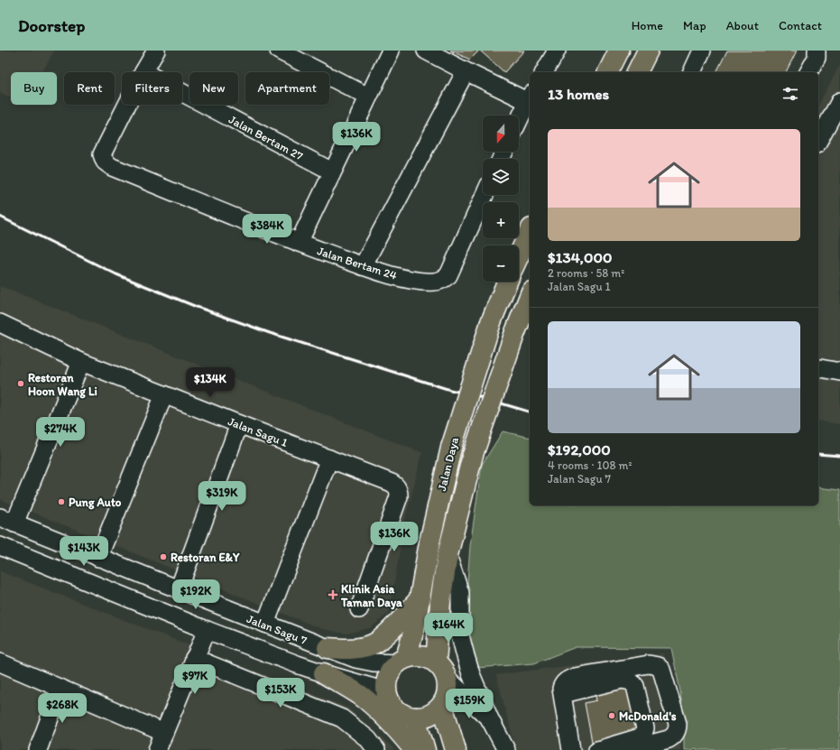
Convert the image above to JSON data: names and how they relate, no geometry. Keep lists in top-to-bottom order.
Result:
{
  "streets": {
    "main road": ["Jalan Daya"],
    "street": [
      "Jalan Bertam 27",
      "Jalan Bertam 24",
      "Jalan Sagu 1",
      "Jalan Sagu 7"
    ]
  },
  "crossings": [
    ["Jalan Daya", "Jalan Sagu 7"]
  ],
  "places": {
    "other": [
      "Restoran Hoon Wang Li",
      "Pung Auto",
      "Restoran E&Y",
      "McDonald's"
    ],
    "health": ["Klinik Asia Taman Daya"]
  },
  "north": "bottom",
  "page": {
    "header": "Doorstep",
    "nav": [
      "Home",
      "Map",
      "About",
      "Contact"
    ],
    "chip": [
      "Buy",
      "Rent",
      "Filters",
      "New",
      "Apartment"
    ],
    "heading": "13 homes",
    "map_buttons": ["+", "−"],
    "list": [
      {
        "name": "$134,000",
        "note": "2 rooms · 58 m² · Jalan Sagu 1"
      },
      {
        "name": "$192,000",
        "note": "4 rooms · 108 m² · Jalan Sagu 7"
      }
    ],
    "price": [
      "$136K",
      "$384K",
      "$134K",
      "$274K",
      "$319K",
      "$136K",
      "$143K",
      "$192K",
      "$164K",
      "$97K",
      "$153K",
      "$159K",
      "$268K"
    ]
  }
}
